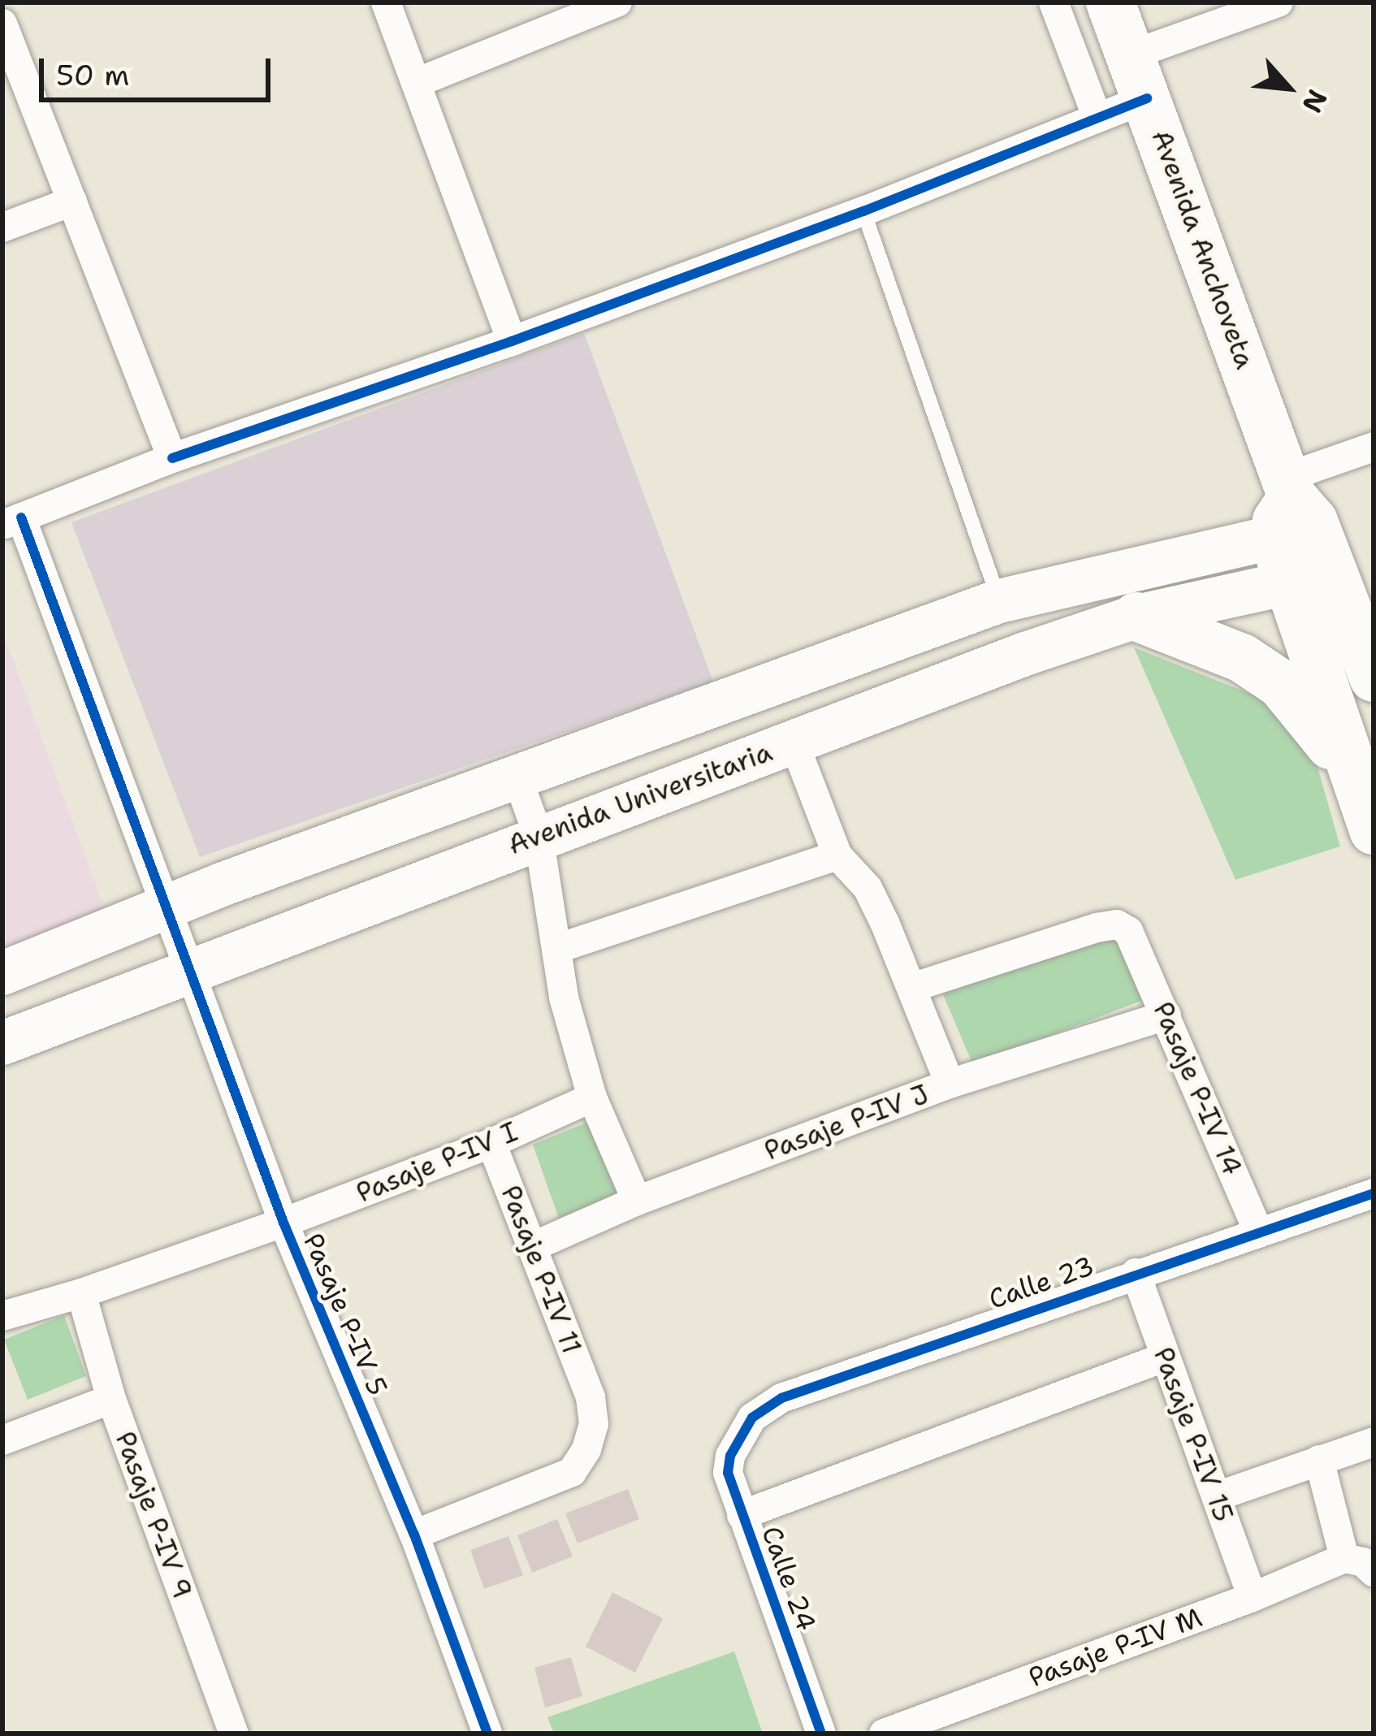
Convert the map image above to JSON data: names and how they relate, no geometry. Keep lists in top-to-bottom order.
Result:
{
  "streets": {
    "main road": ["Avenida Anchoveta", "Avenida Universitaria"],
    "street": [
      "Pasaje P-IV 14",
      "Pasaje P-IV J",
      "Pasaje P-IV I",
      "Pasaje P-IV 11",
      "Calle 23",
      "Pasaje P-IV 5",
      "Pasaje P-IV 15",
      "Pasaje P-IV 9",
      "Calle 24",
      "Pasaje P-IV M"
    ]
  },
  "crossings": [
    ["Avenida Anchoveta", "Avenida Universitaria"],
    ["Avenida Universitaria", "Pasaje P-IV 5"],
    ["Pasaje P-IV 14", "Pasaje P-IV J"],
    ["Pasaje P-IV 14", "Calle 23"],
    ["Pasaje P-IV J", "Pasaje P-IV 11"],
    ["Pasaje P-IV I", "Pasaje P-IV 11"],
    ["Pasaje P-IV I", "Pasaje P-IV 5"],
    ["Pasaje P-IV I", "Pasaje P-IV 9"],
    ["Pasaje P-IV 11", "Pasaje P-IV 5"],
    ["Calle 23", "Pasaje P-IV 15"],
    ["Calle 23", "Calle 24"],
    ["Pasaje P-IV 15", "Pasaje P-IV M"]
  ],
  "scale_bar": "50 m",
  "north": "bottom right"
}
